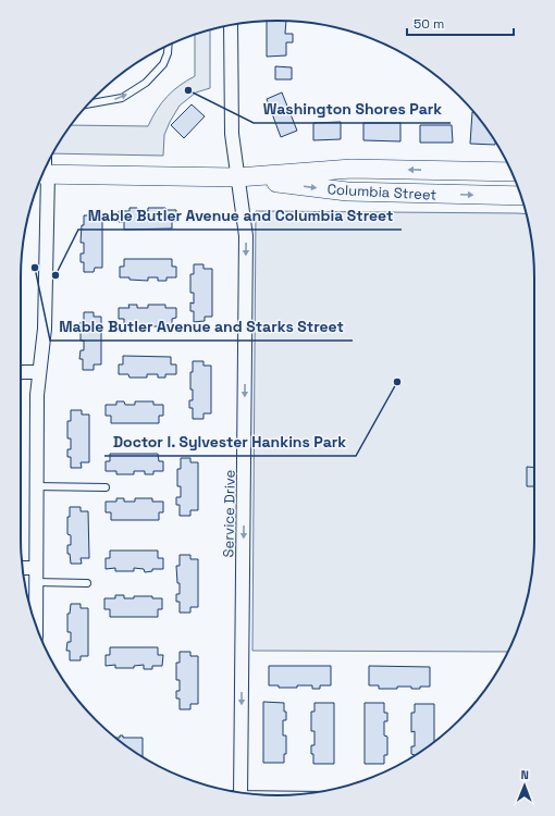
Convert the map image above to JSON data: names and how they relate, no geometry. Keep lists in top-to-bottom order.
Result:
{
  "streets": {
    "street": ["Columbia Street", "Service Drive"]
  },
  "crossings": [
    ["Columbia Street", "Service Drive"]
  ],
  "one_way": ["Service Drive"],
  "places": [
    "Washington Shores Park",
    "Mable Butler Avenue and Starks Street",
    "Mable Butler Avenue and Columbia Street",
    "Doctor I. Sylvester Hankins Park"
  ],
  "scale_bar": "50 m",
  "north": "top"
}
